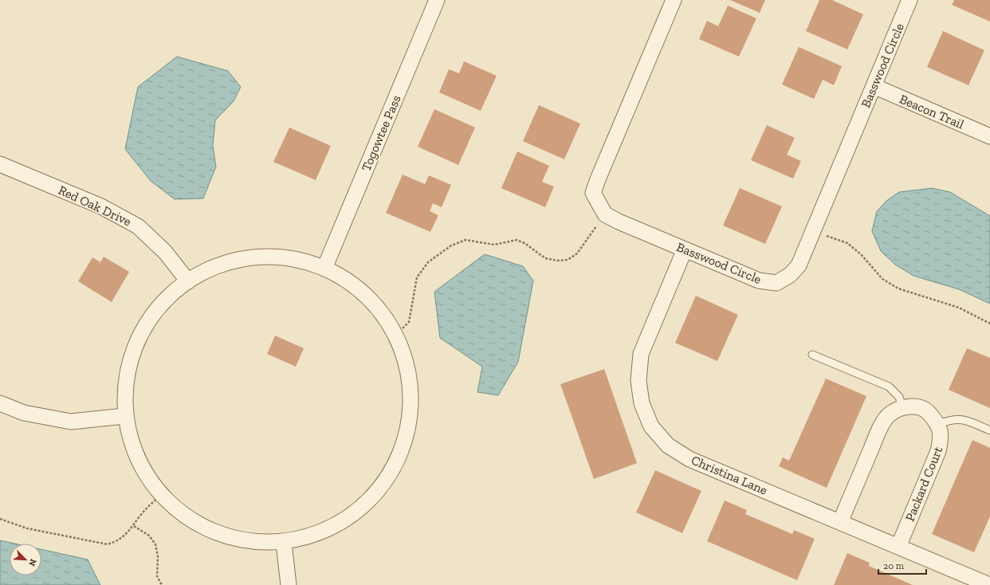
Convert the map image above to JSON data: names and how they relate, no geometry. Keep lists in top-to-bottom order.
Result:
{
  "streets": {
    "street": [
      "Basswood Circle",
      "Beacon Trail",
      "Togowtee Pass",
      "Red Oak Drive",
      "Christina Lane",
      "Packard Court"
    ]
  },
  "crossings": [
    ["Basswood Circle", "Beacon Trail"],
    ["Basswood Circle", "Christina Lane"],
    ["Christina Lane", "Packard Court"]
  ],
  "scale_bar": "20 m",
  "north": "bottom right"
}
